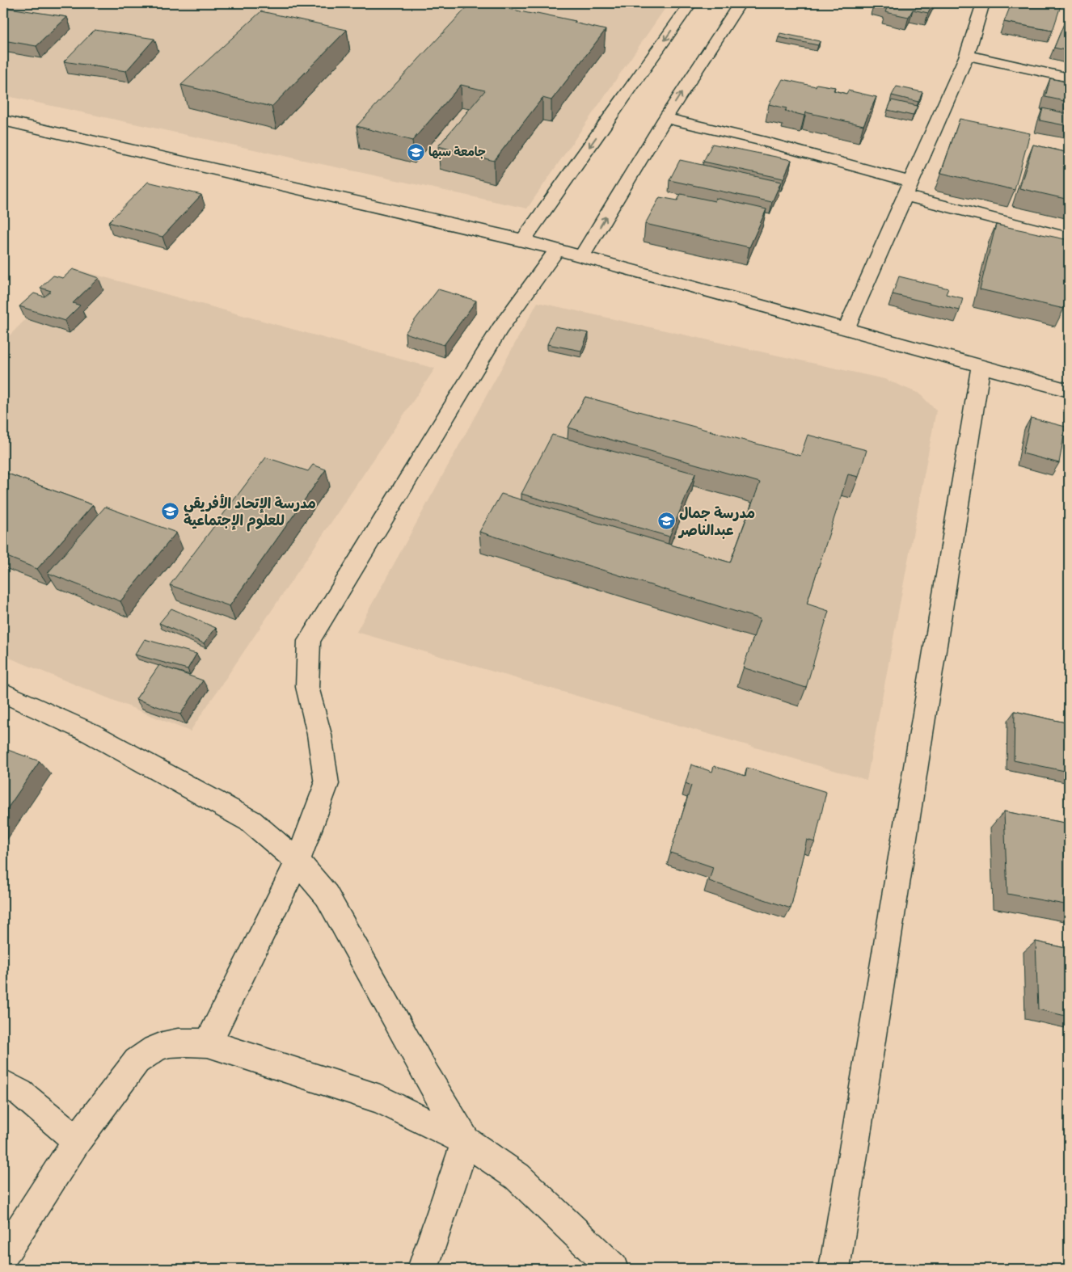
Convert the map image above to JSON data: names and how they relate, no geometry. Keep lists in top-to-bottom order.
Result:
{
  "places": {
    "school or university": ["جامعة سبها", "مدرسة الإتحاد الأفريقي للعلوم الإجتماعية", "مدرسة جمال عبدالناصر"]
  }
}
